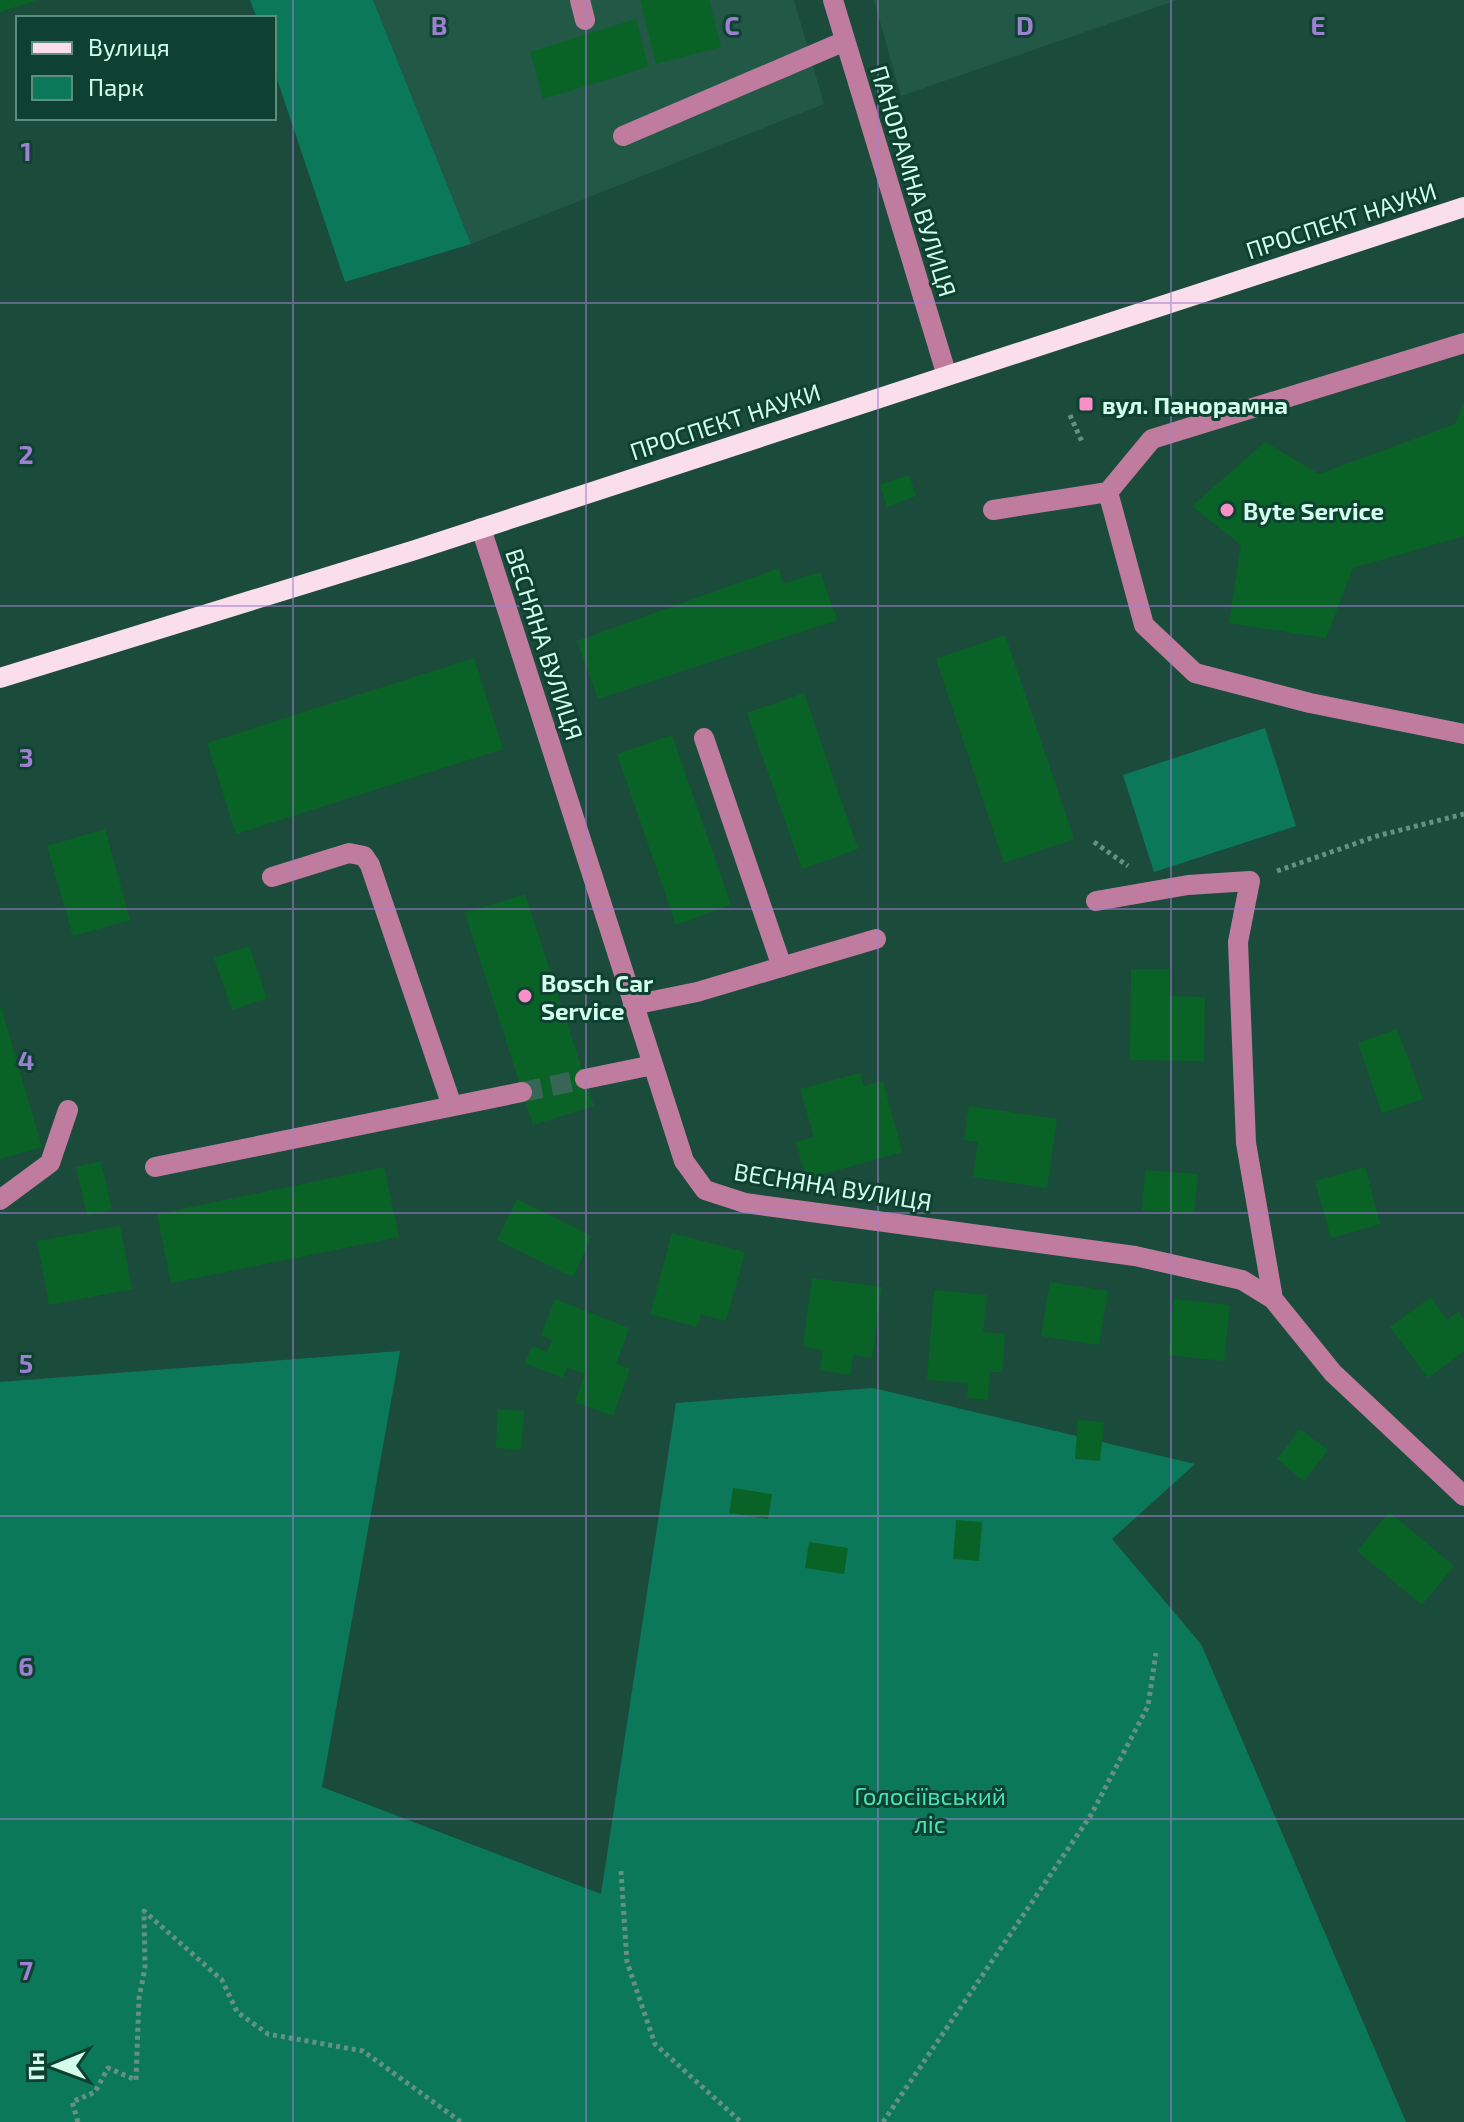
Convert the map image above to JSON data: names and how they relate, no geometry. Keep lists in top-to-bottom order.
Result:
{
  "streets": {
    "main road": ["ПРОСПЕКТ НАУКИ"],
    "street": ["ПАНОРАМНА ВУЛИЦЯ", "ВЕСНЯНА ВУЛИЦЯ"]
  },
  "crossings": [
    ["ПАНОРАМНА ВУЛИЦЯ", "ПРОСПЕКТ НАУКИ"],
    ["ПРОСПЕКТ НАУКИ", "ВЕСНЯНА ВУЛИЦЯ"]
  ],
  "parks": ["Голосіївський ліс"],
  "places": {
    "transit": ["вул. Панорамна"],
    "other": ["Byte Service", "Bosch Car Service"]
  },
  "legend": ["Вулиця", "Парк"],
  "north": "left",
  "grid": {
    "columns": [
      "B",
      "C",
      "D",
      "E"
    ],
    "rows": [
      "1",
      "2",
      "3",
      "4",
      "5",
      "6",
      "7"
    ]
  }
}
